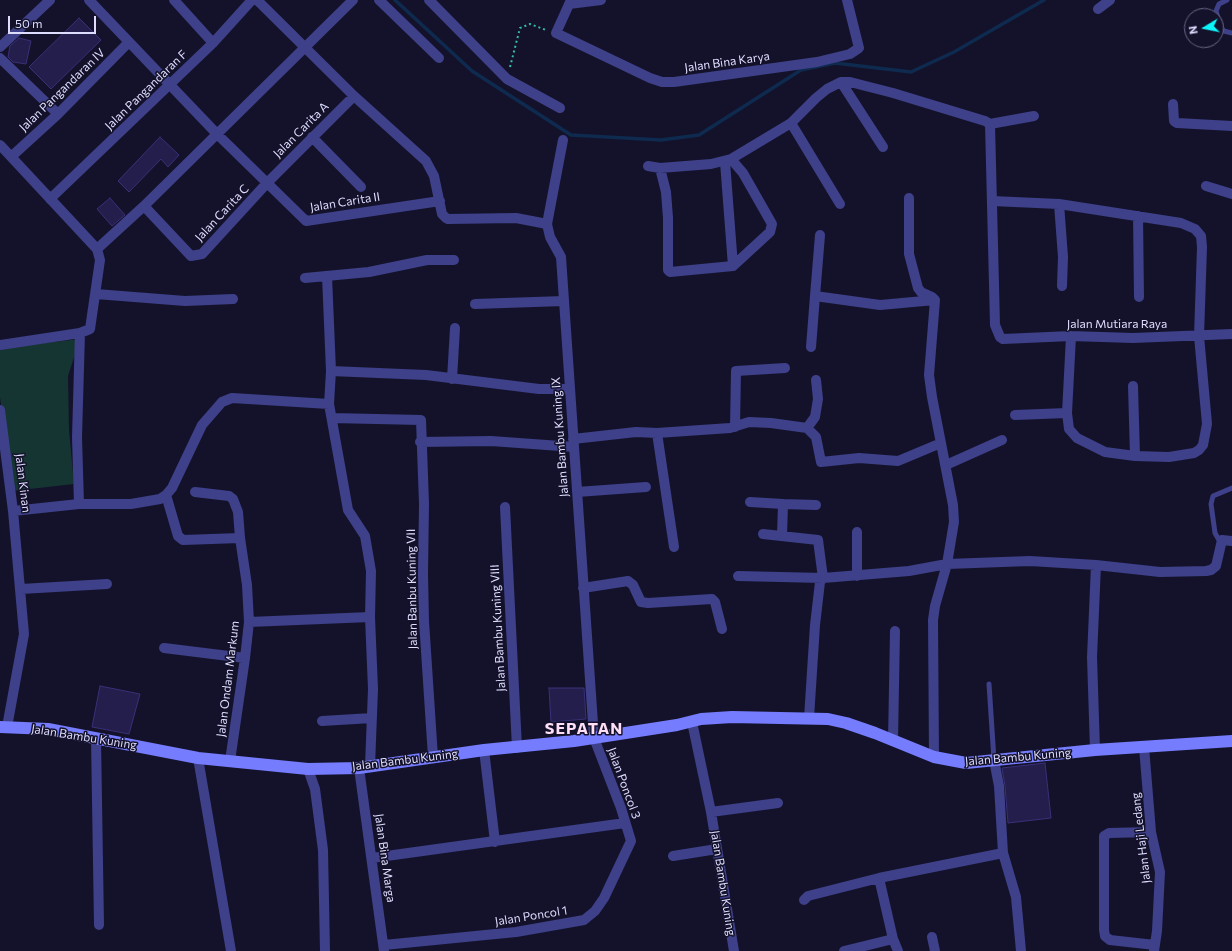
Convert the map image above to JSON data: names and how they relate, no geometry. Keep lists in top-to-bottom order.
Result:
{
  "streets": {
    "street": [
      "Jalan Bina Karya",
      "Jalan Pangandaran IV",
      "Jalan Pangandaran F",
      "Jalan Carita A",
      "Jalan Carita II",
      "Jalan Carita C",
      "Jalan Mutiara Raya",
      "Jalan Bambu Kuning IX",
      "Jalan Kinan",
      "Jalan Banbu Kuning VII",
      "Jalan Bambu Kuning VIII",
      "Jalan Ondam Markum",
      "Jalan Bambu Kuning",
      "Jalan Poncol 3",
      "Jalan Haji Ledang",
      "Jalan Bina Marga",
      "Jalan Poncol 1"
    ]
  },
  "crossings": [
    ["Jalan Pangandaran IV", "Jalan Carita II"],
    ["Jalan Pangandaran F", "Jalan Carita II"],
    ["Jalan Carita A", "Jalan Carita II"],
    ["Jalan Carita A", "Jalan Carita C"],
    ["Jalan Carita II", "Jalan Carita C"],
    ["Jalan Bambu Kuning IX", "Jalan Bambu Kuning"],
    ["Jalan Bambu Kuning IX", "Jalan Poncol 3"],
    ["Jalan Kinan", "Jalan Bambu Kuning"],
    ["Jalan Banbu Kuning VII", "Jalan Bambu Kuning"],
    ["Jalan Banbu Kuning VII", "Jalan Bina Marga"],
    ["Jalan Bambu Kuning VIII", "Jalan Bambu Kuning"],
    ["Jalan Ondam Markum", "Jalan Bambu Kuning"],
    ["Jalan Bambu Kuning", "Jalan Poncol 3"],
    ["Jalan Bambu Kuning", "Jalan Haji Ledang"],
    ["Jalan Bambu Kuning", "Jalan Bina Marga"],
    ["Jalan Poncol 3", "Jalan Poncol 1"],
    ["Jalan Bina Marga", "Jalan Poncol 1"]
  ],
  "districts": ["SEPATAN"],
  "scale_bar": "50 m",
  "north": "left"
}
